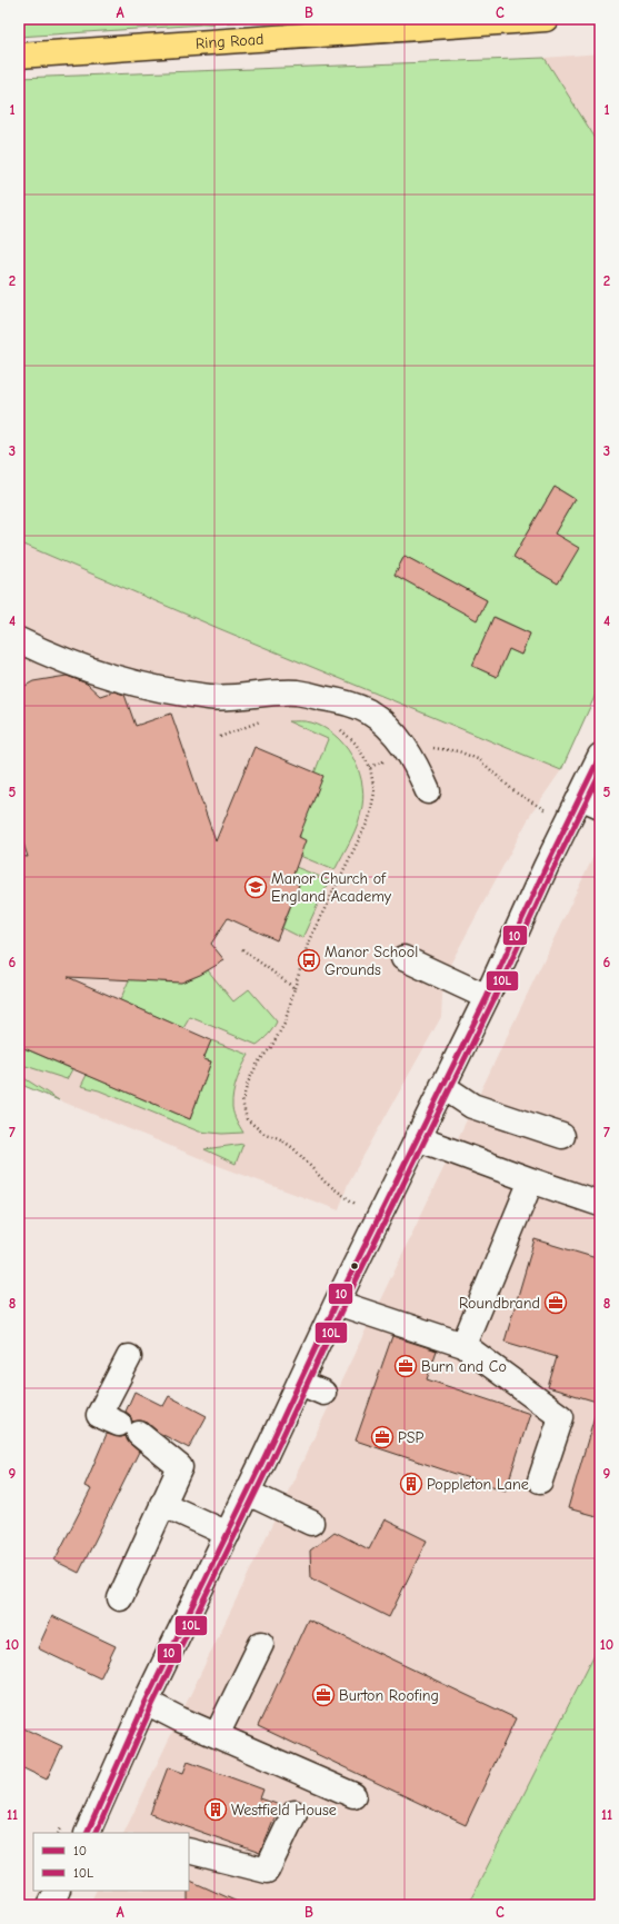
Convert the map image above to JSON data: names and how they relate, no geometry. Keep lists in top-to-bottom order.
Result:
{
  "streets": {
    "highway": ["Ring Road"]
  },
  "places": {
    "school or university": ["Manor Church of England Academy"],
    "bus stop": ["Manor School Grounds"],
    "office": [
      "Roundbrand",
      "Burn and Co",
      "PSP",
      "Burton Roofing"
    ],
    "building": ["Poppleton Lane", "Westfield House"]
  },
  "lines": ["transit line 10", "transit line 10L"],
  "legend": ["10", "10L"],
  "grid": {
    "columns": ["A", "B", "C"],
    "rows": [
      "1",
      "2",
      "3",
      "4",
      "5",
      "6",
      "7",
      "8",
      "9",
      "10",
      "11"
    ]
  }
}
